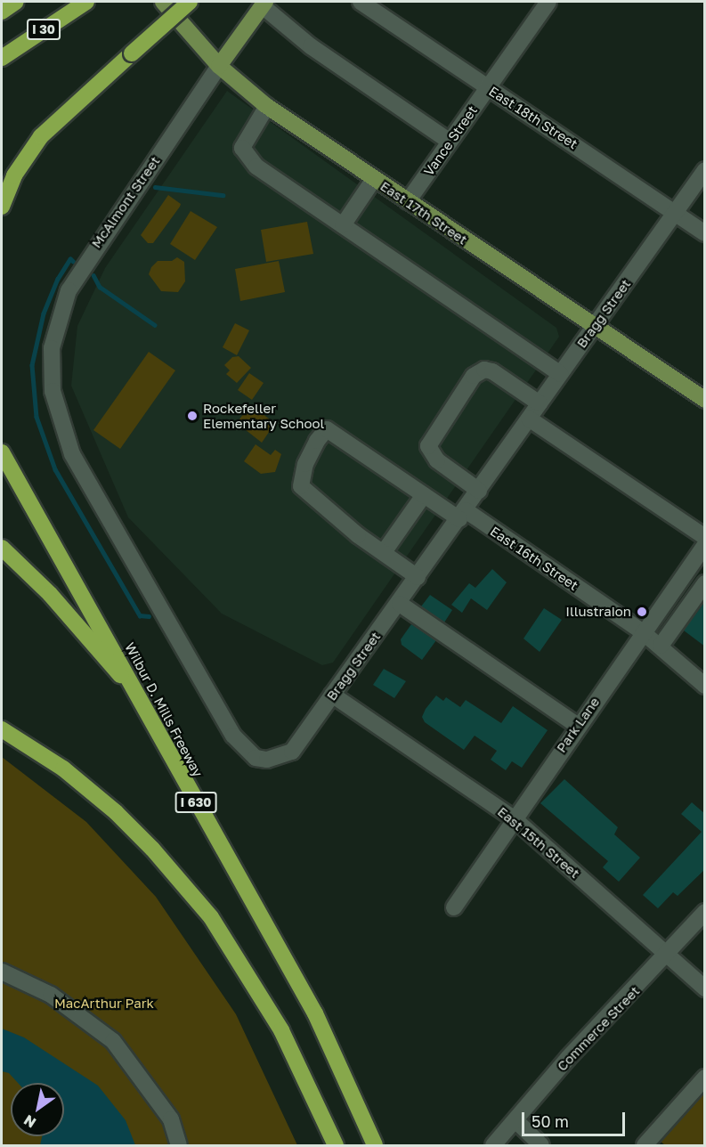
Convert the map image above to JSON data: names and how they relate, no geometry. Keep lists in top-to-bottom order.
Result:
{
  "streets": {
    "highway": ["I 30", "Wilbur D. Mills Freeway", "I 630"],
    "main road": ["East 17th Street"],
    "street": [
      "East 18th Street",
      "Vance Street",
      "McAlmont Street",
      "Bragg Street",
      "East 16th Street",
      "Park Lane",
      "East 15th Street",
      "Commerce Street"
    ]
  },
  "crossings": [
    ["East 18th Street", "Vance Street"],
    ["East 18th Street", "Bragg Street"],
    ["Vance Street", "East 17th Street"],
    ["McAlmont Street", "East 17th Street"],
    ["McAlmont Street", "Bragg Street"],
    ["East 17th Street", "Bragg Street"],
    ["Bragg Street", "East 16th Street"],
    ["Bragg Street", "East 15th Street"],
    ["East 16th Street", "Park Lane"],
    ["Park Lane", "East 15th Street"],
    ["East 15th Street", "Commerce Street"]
  ],
  "parks": ["MacArthur Park"],
  "places": ["Rockefeller Elementary School", "Illustraion"],
  "scale_bar": "50 m",
  "north": "bottom left"
}
